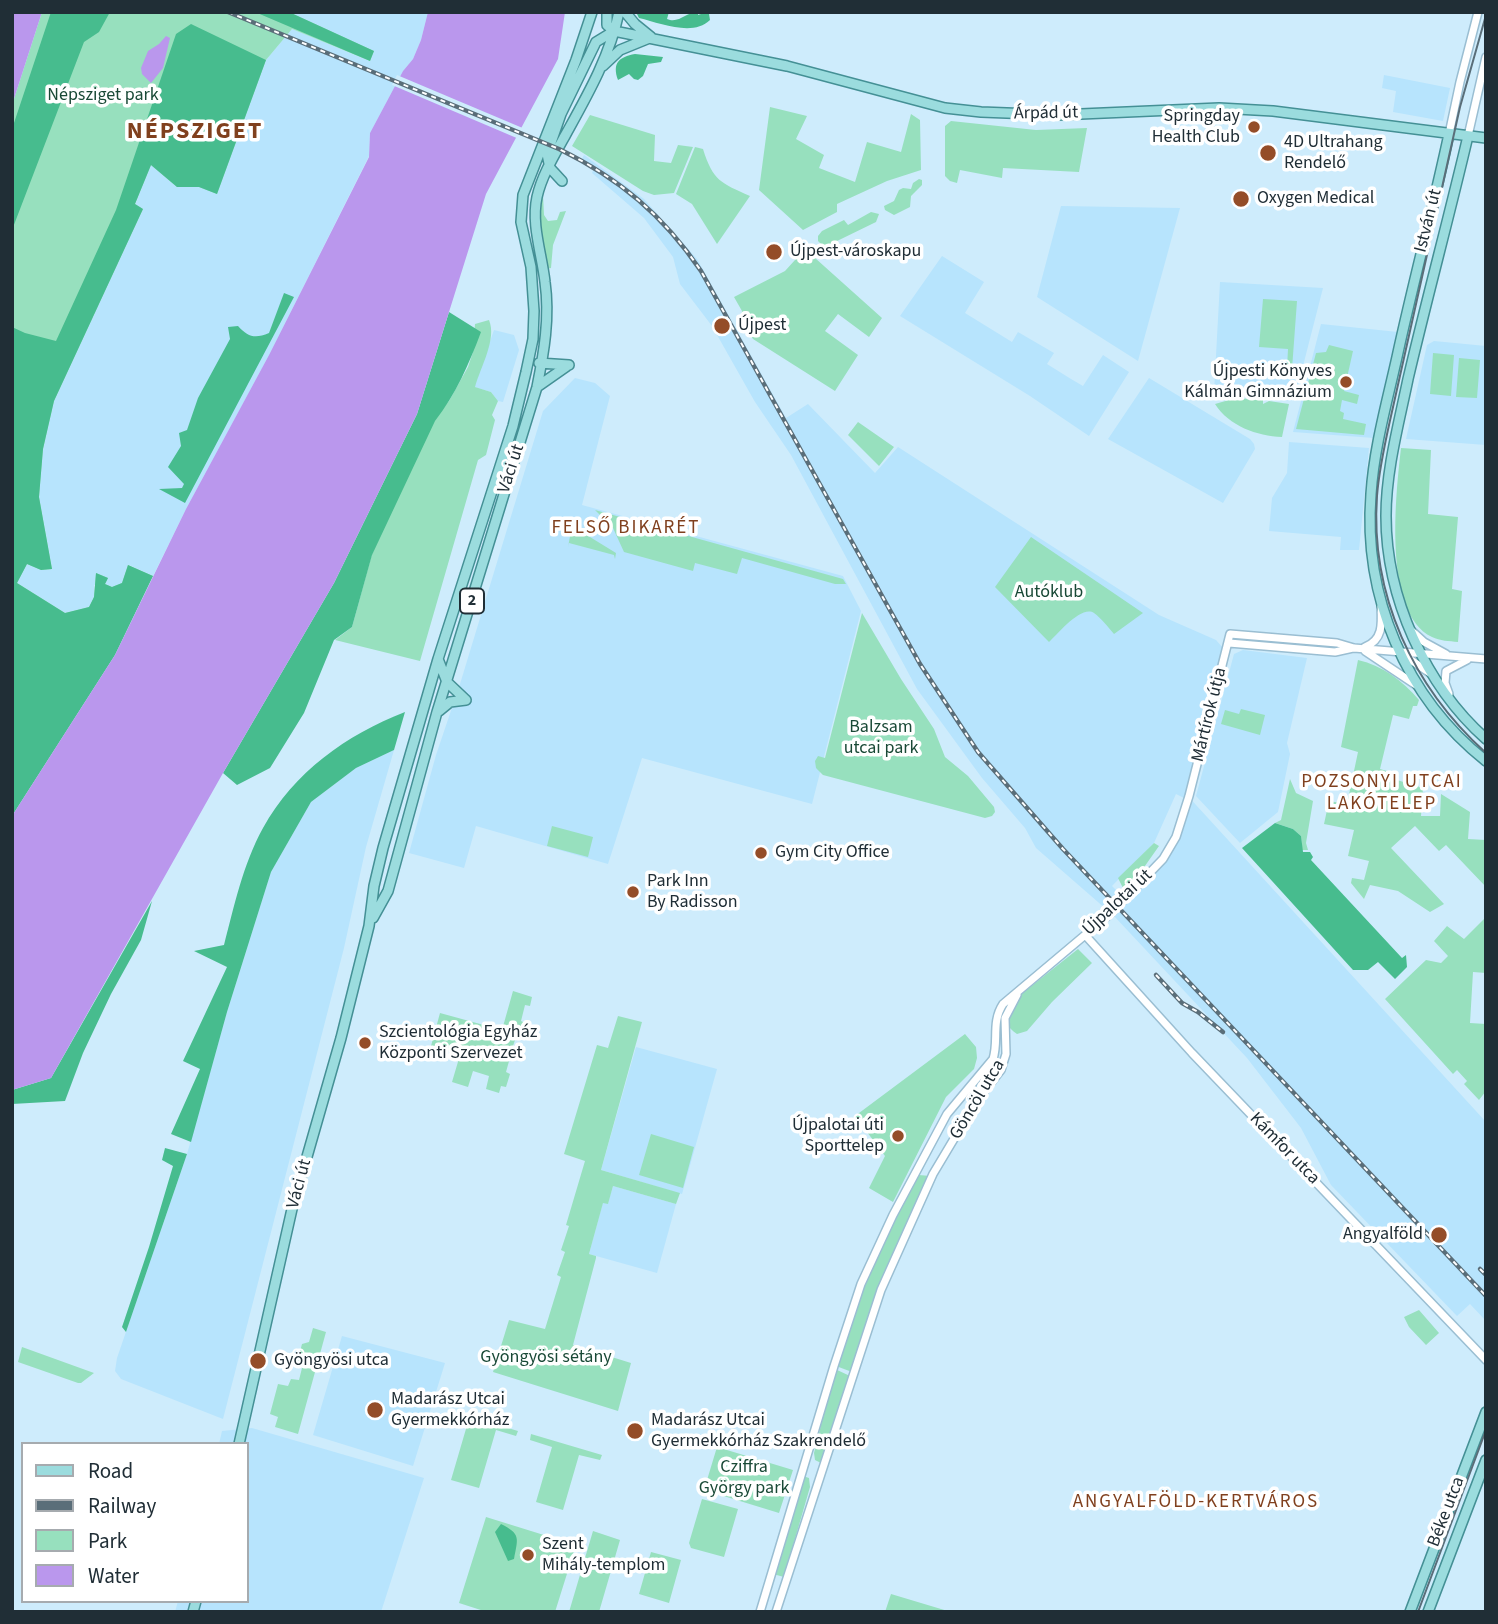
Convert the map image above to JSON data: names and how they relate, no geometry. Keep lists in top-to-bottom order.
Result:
{
  "streets": {
    "main road": [
      "Árpád út",
      "István út",
      "Váci út",
      "2",
      "Béke utca"
    ],
    "street": [
      "Mártírok útja",
      "Újpalotai út",
      "Göncöl utca",
      "Kámfor utca"
    ]
  },
  "crossings": [
    ["Árpád út", "István út"],
    ["Árpád út", "Váci út"],
    ["Mártírok útja", "Újpalotai út"],
    ["Újpalotai út", "Göncöl utca"],
    ["Újpalotai út", "Kámfor utca"]
  ],
  "districts": [
    "NÉPSZIGET",
    "FELSŐ BIKARÉT",
    "POZSONYI UTCAI LAKÓTELEP",
    "ANGYALFÖLD-KERTVÁROS"
  ],
  "parks": [
    "Népsziget park",
    "Autóklub",
    "Balzsam utcai park",
    "Gyöngyösi sétány",
    "Cziffra György park"
  ],
  "places": [
    "Springday Health Club",
    "4D Ultrahang Rendelő",
    "Oxygen Medical",
    "Újpest-városkapu",
    "Újpest",
    "Újpesti Könyves Kálmán Gimnázium",
    "Gym City Office",
    "Park Inn By Radisson",
    "Szcientológia Egyház Központi Szervezet",
    "Újpalotai úti Sporttelep",
    "Angyalföld",
    "Gyöngyösi utca",
    "Madarász Utcai Gyermekkórház",
    "Madarász Utcai Gyermekkórház Szakrendelő",
    "Szent Mihály-templom"
  ],
  "legend": [
    "Road",
    "Railway",
    "Park",
    "Water"
  ]
}
